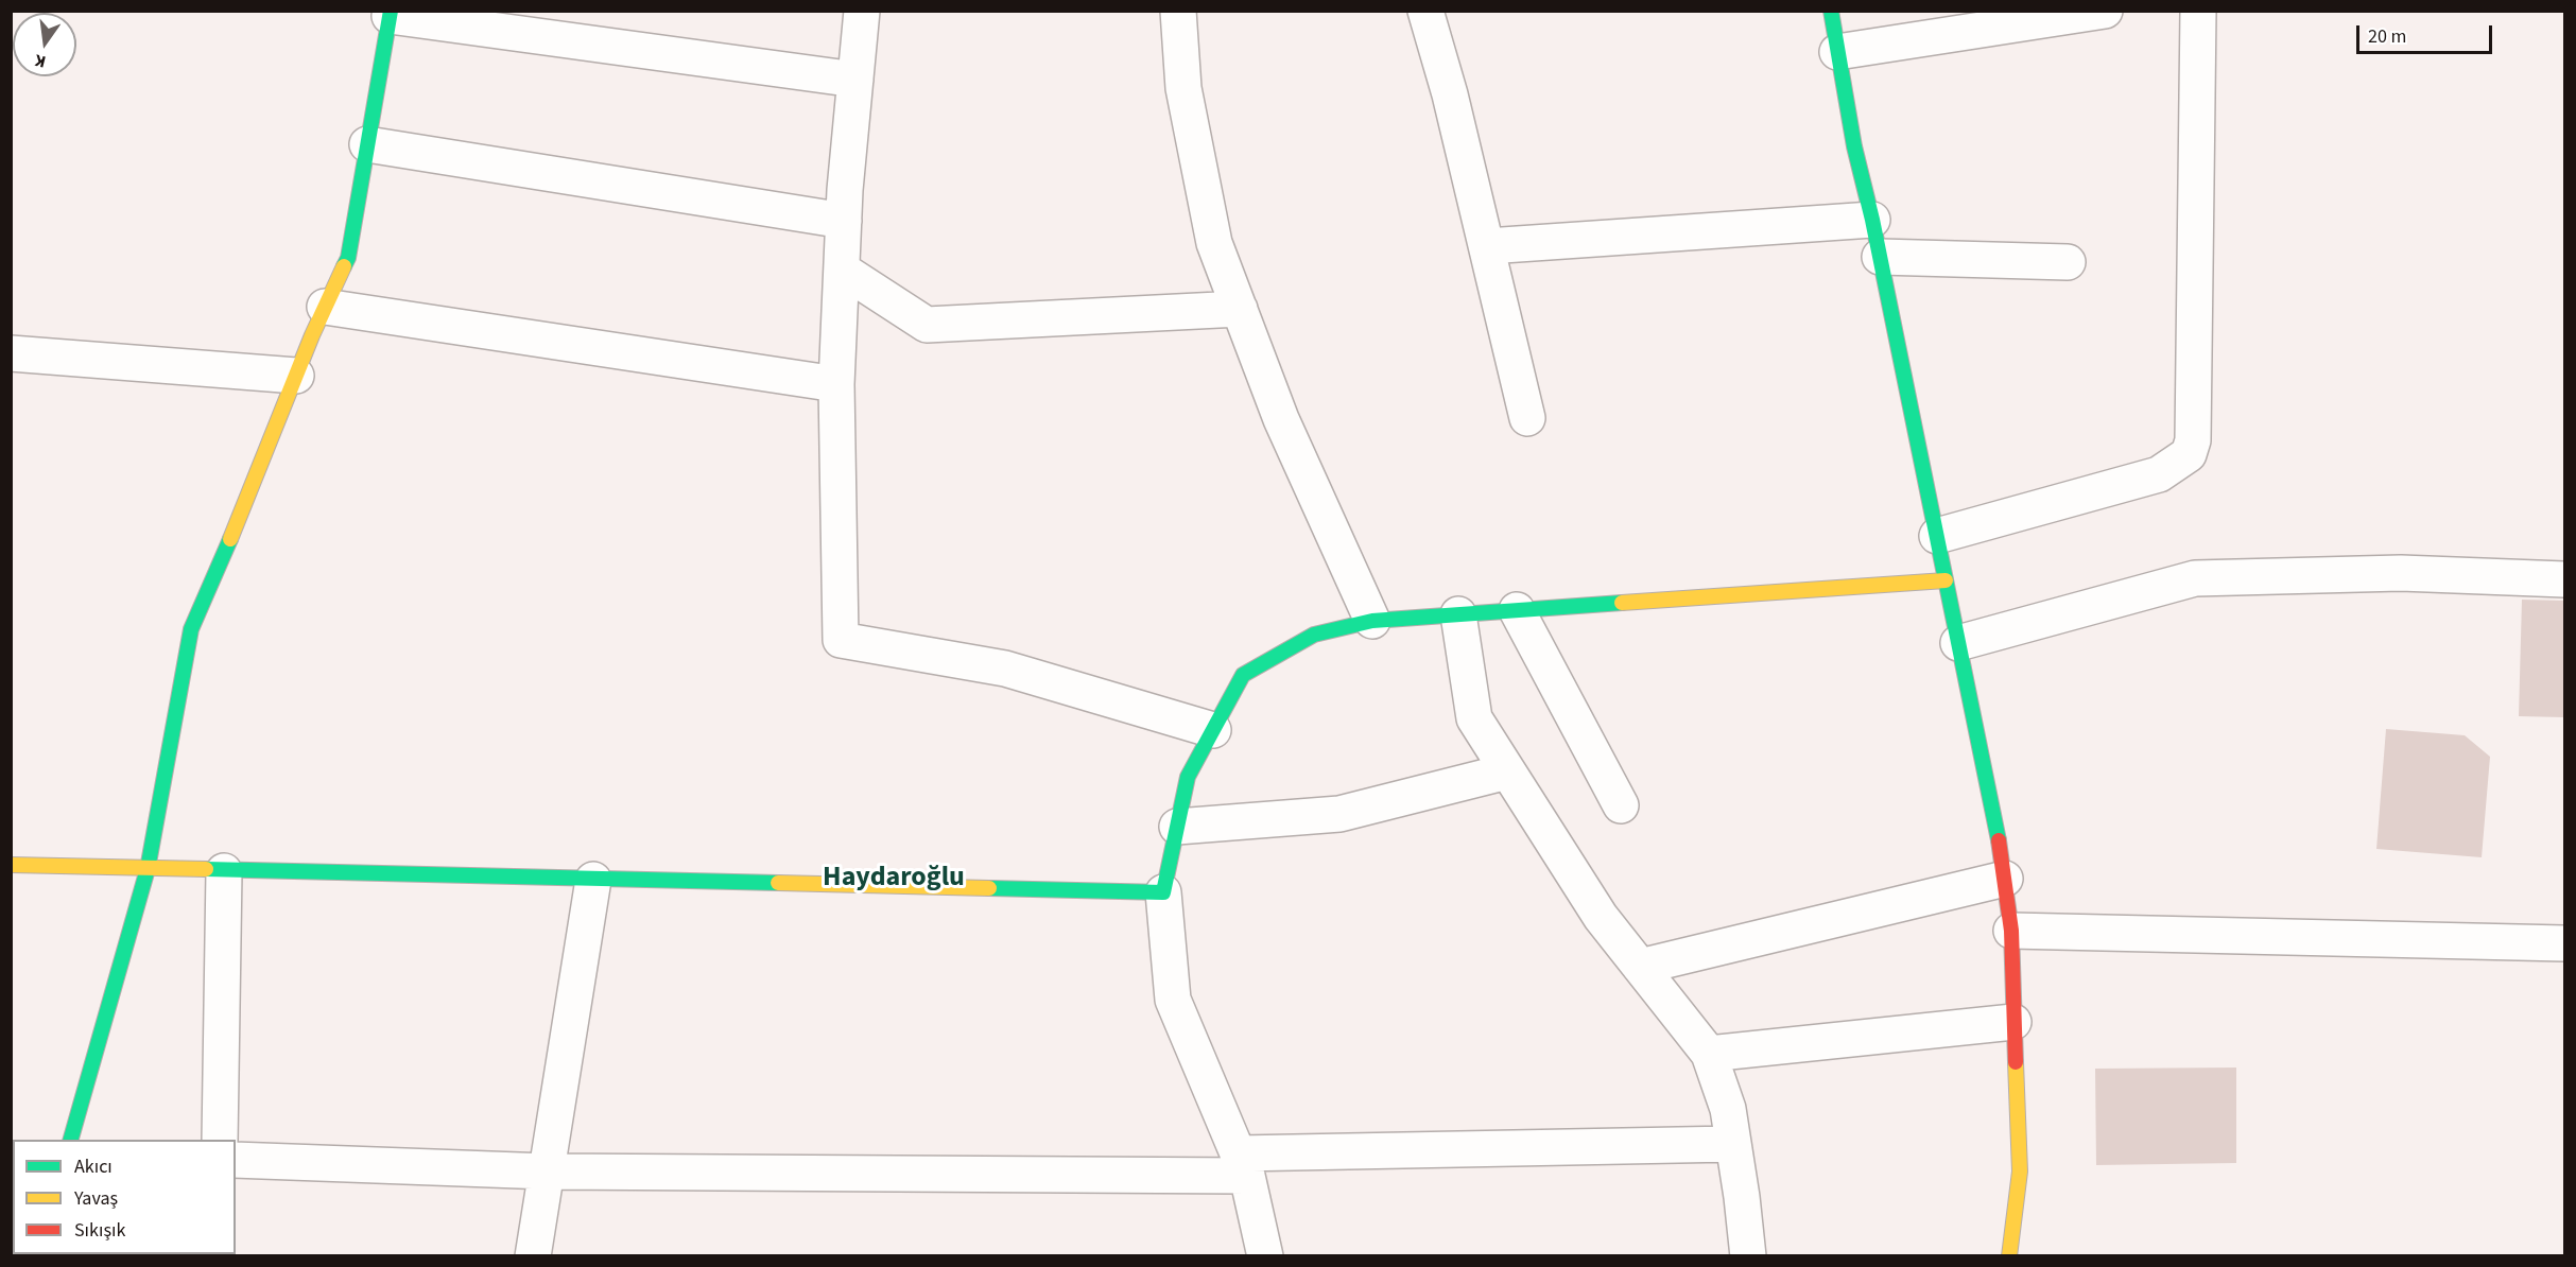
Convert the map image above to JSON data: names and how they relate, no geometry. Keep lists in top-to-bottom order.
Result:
{
  "districts": ["Haydaroğlu"],
  "legend": ["Akıcı", "Yavaş", "Sıkışık"],
  "scale_bar": "20 m",
  "north": "bottom"
}
